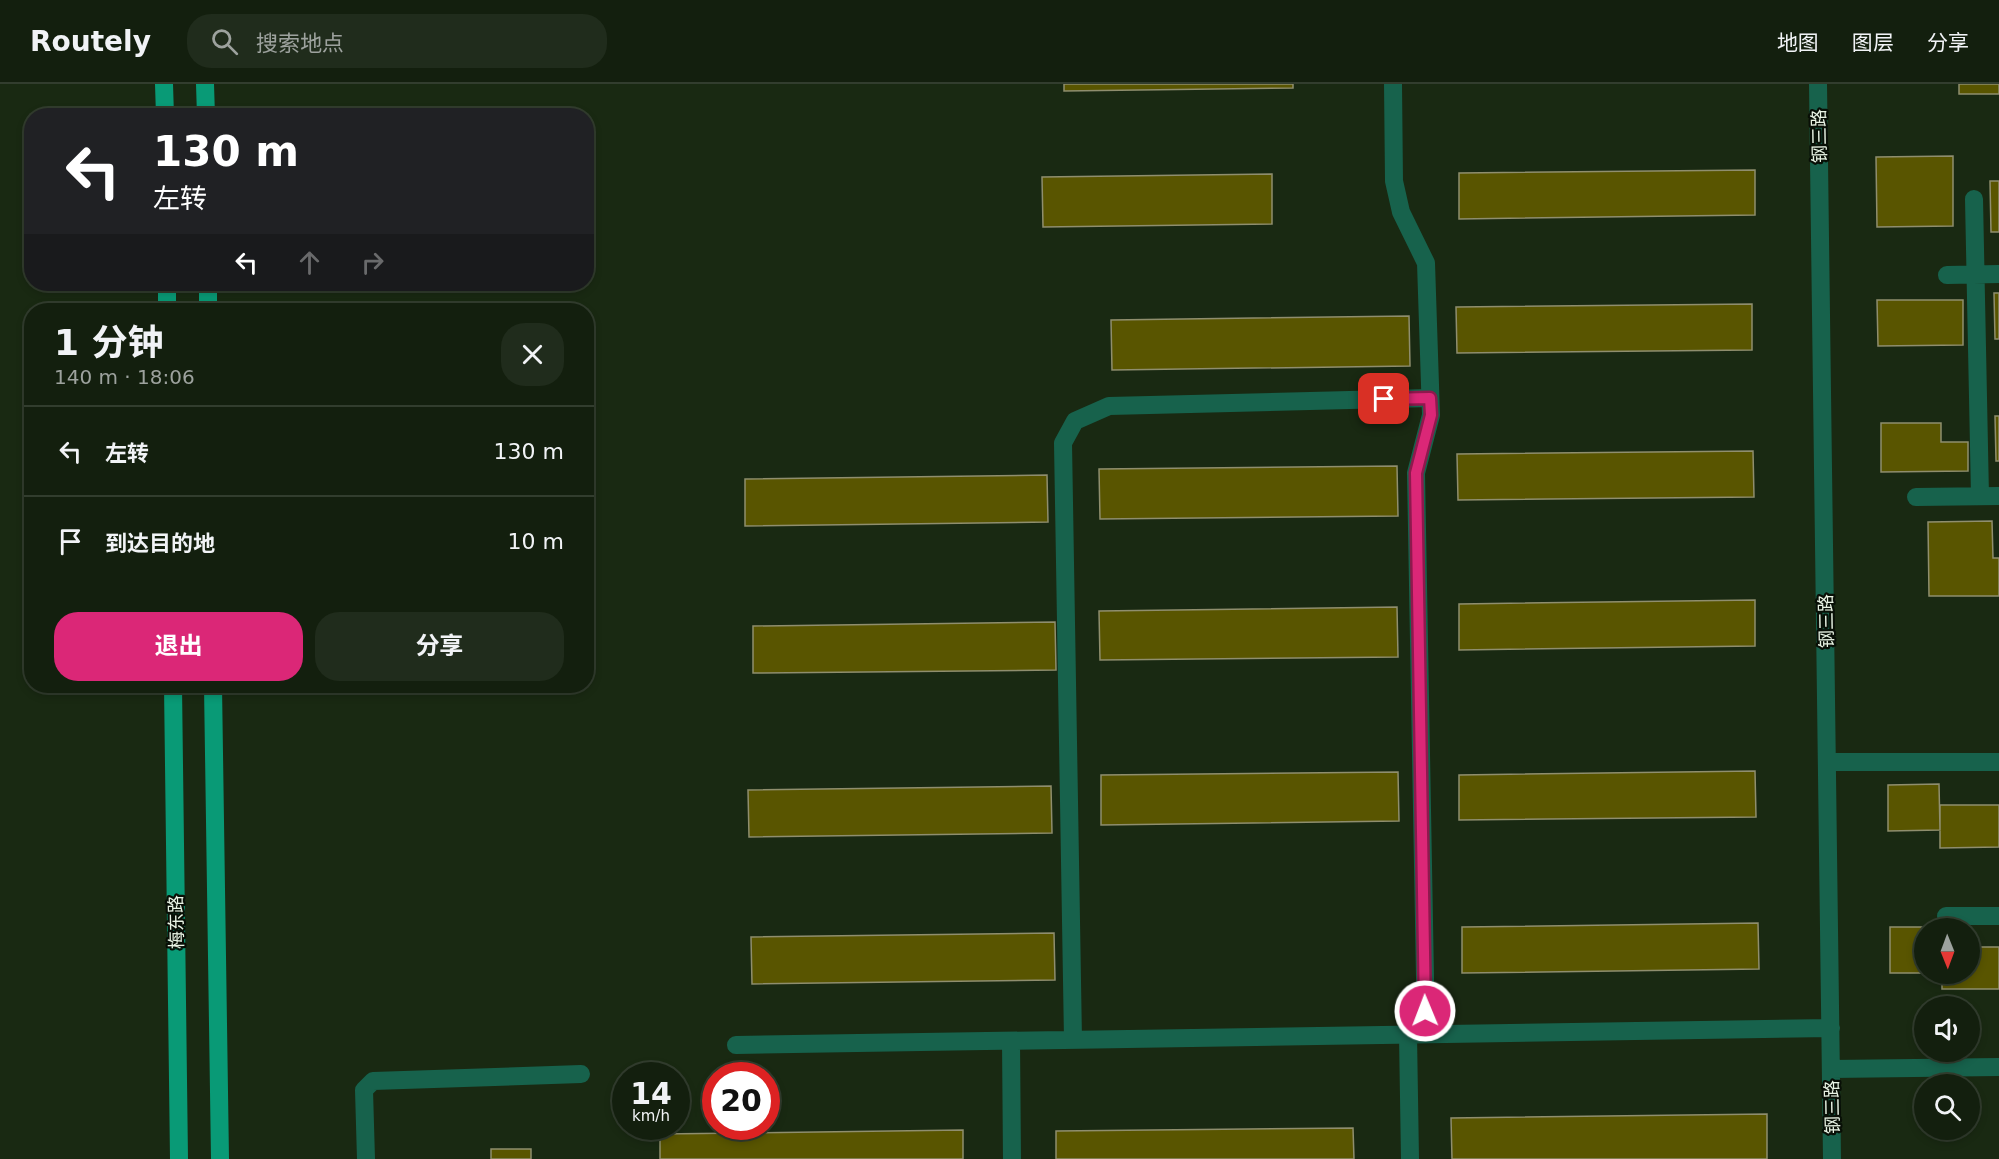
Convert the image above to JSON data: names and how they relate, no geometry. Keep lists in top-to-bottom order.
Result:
{
  "streets": {
    "main road": ["梅东路"],
    "street": ["钢三路"]
  },
  "north": "bottom",
  "page": {
    "header": "Routely",
    "search": "搜索地点",
    "nav": ["地图", "图层", "分享"],
    "turn": ["130 m", "左转"],
    "heading": ["1 分钟", "140 m · 18:06"],
    "list": [
      {
        "name": "左转",
        "value": "130 m"
      },
      {
        "name": "到达目的地",
        "value": "10 m"
      }
    ],
    "buttons": ["退出", "分享"],
    "speed": "14 km/h",
    "limit": "20"
  }
}
